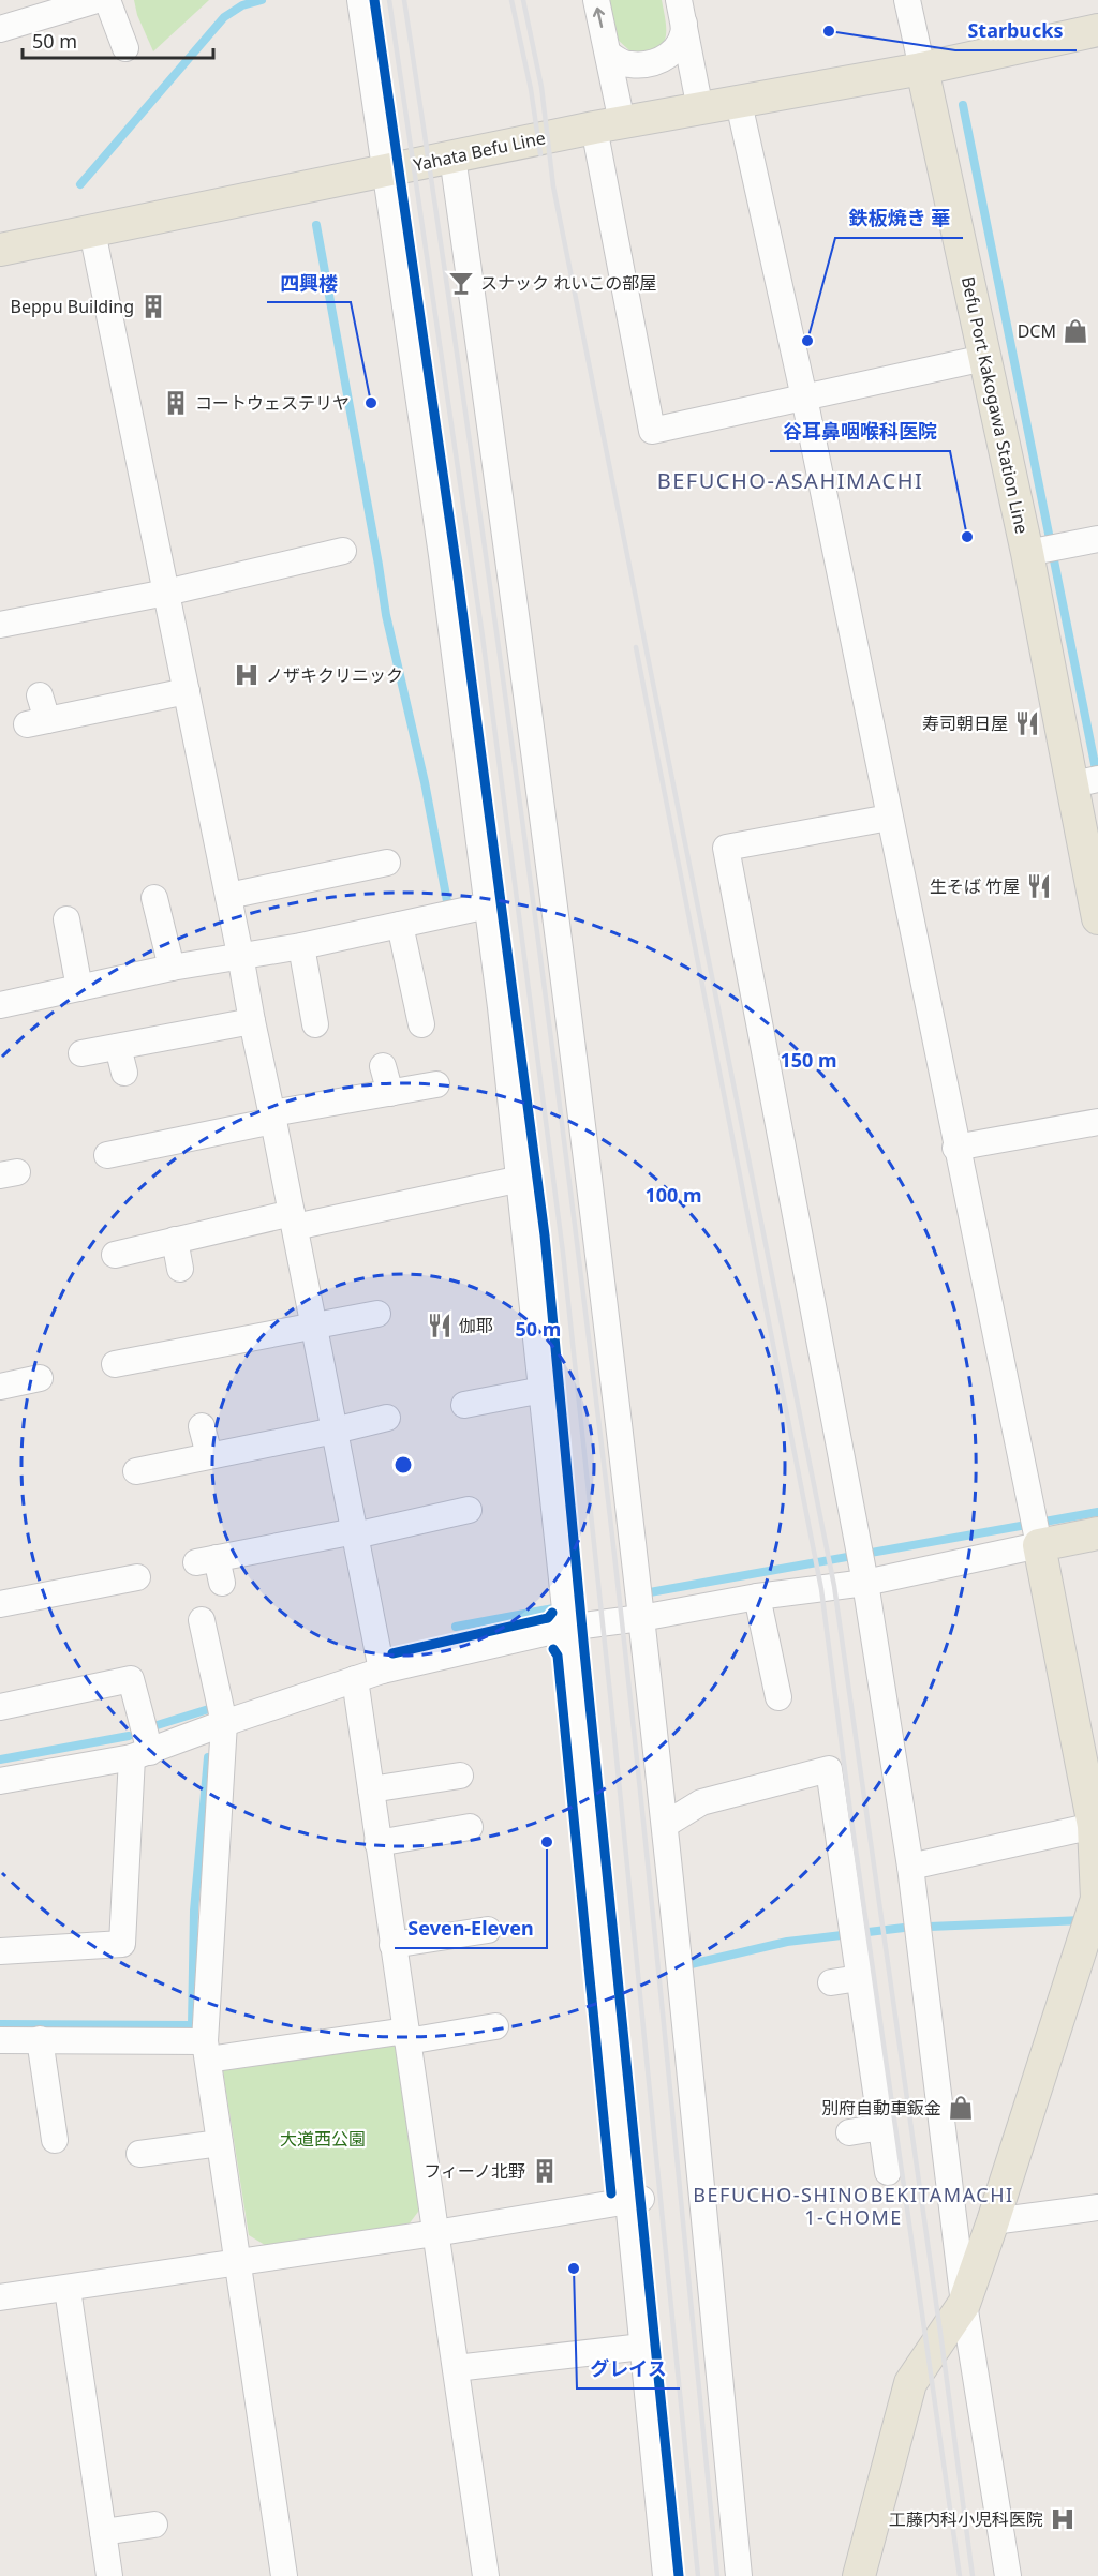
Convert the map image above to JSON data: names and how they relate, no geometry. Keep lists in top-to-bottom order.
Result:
{
  "streets": {
    "main road": ["Yahata Befu Line", "Befu Port Kakogawa Station Line"]
  },
  "crossings": [
    ["Yahata Befu Line", "Befu Port Kakogawa Station Line"]
  ],
  "districts": ["BEFUCHO-ASAHIMACHI", "BEFUCHO-SHINOBEKITAMACHI 1-CHOME"],
  "parks": ["大道西公園"],
  "places": {
    "other": [
      "Starbucks",
      "鉄板焼き 華",
      "四興楼",
      "谷耳鼻咽喉科医院",
      "Seven-Eleven",
      "グレイス"
    ],
    "bar": ["スナック れいこの部屋"],
    "building": ["Beppu Building", "コートウェステリヤ", "フィーノ北野"],
    "shop": ["DCM", "別府自動車鈑金"],
    "hospital": ["ノザキクリニック", "工藤内科小児科医院"],
    "restaurant": ["寿司朝日屋", "生そば 竹屋", "伽耶"]
  },
  "scale_bar": "50 m",
  "rings": ["150 m", "100 m", "50 m"]
}
